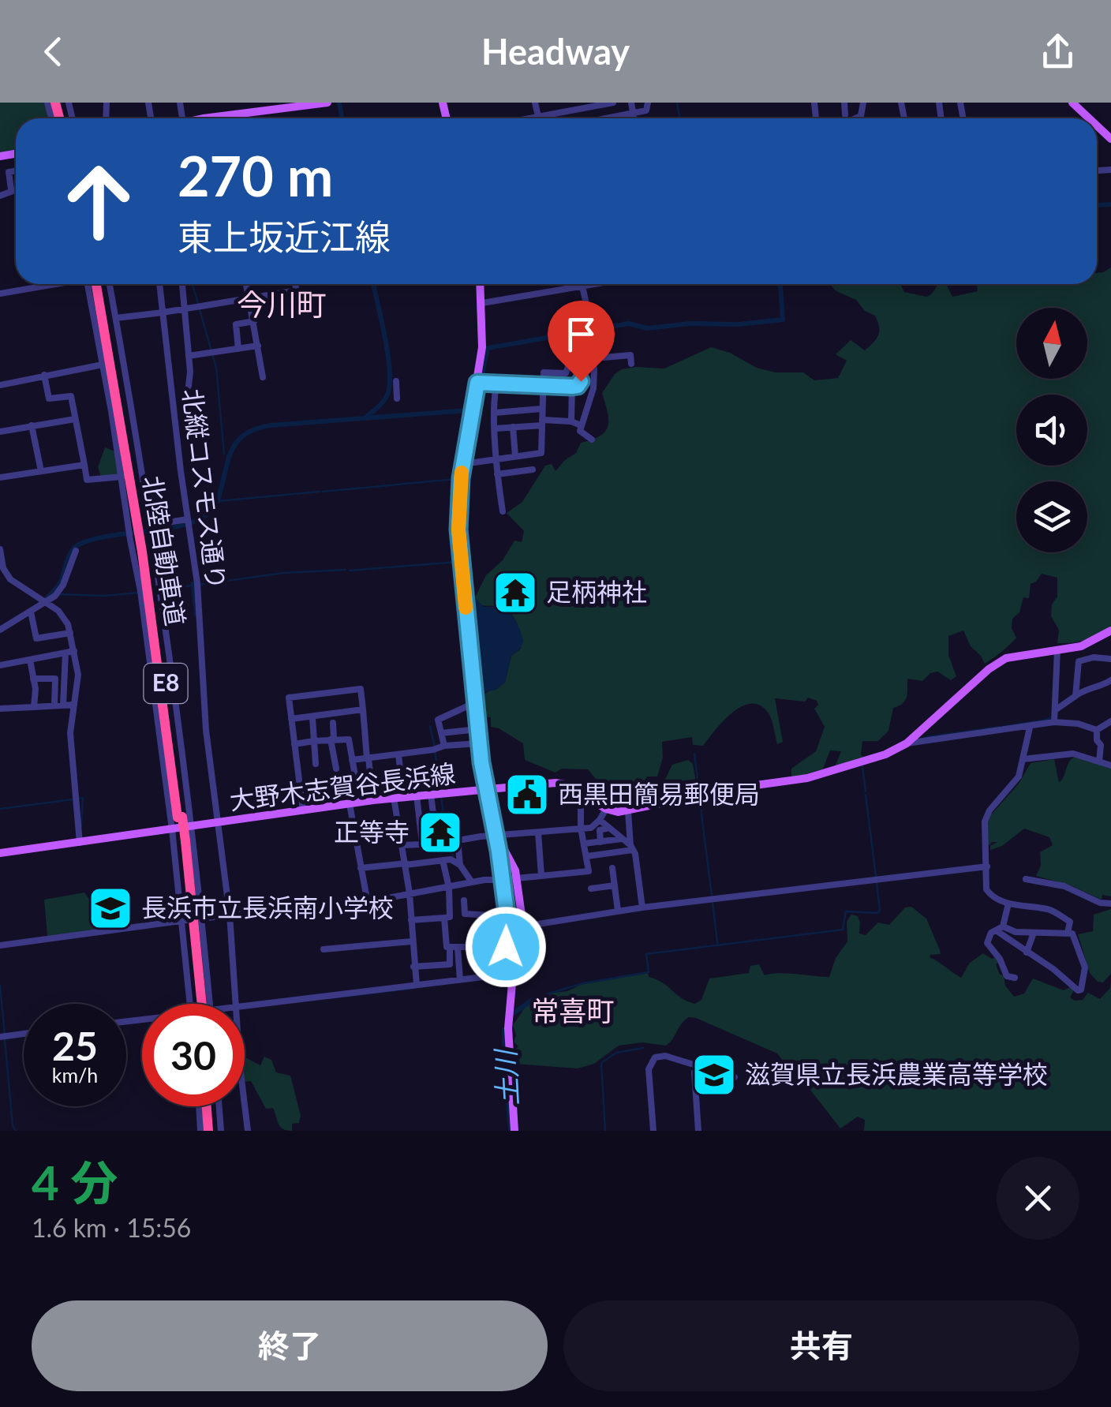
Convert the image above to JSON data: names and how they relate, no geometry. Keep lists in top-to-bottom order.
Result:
{
  "streets": {
    "highway": ["北陸自動車道", "E8"],
    "main road": ["大野木志賀谷長浜線"],
    "street": ["北縦コスモス通り"]
  },
  "crossings": [
    ["北縦コスモス通り", "大野木志賀谷長浜線"]
  ],
  "districts": ["今川町", "常喜町"],
  "water": ["土川"],
  "places": {
    "temple": ["足柄神社", "正等寺"],
    "public building": ["西黒田簡易郵便局"],
    "school or university": ["長浜市立長浜南小学校", "滋賀県立長浜農業高等学校"]
  },
  "north": "top",
  "page": {
    "header": "Headway",
    "turn": ["270 m", "東上坂近江線"],
    "speed": "25 km/h",
    "limit": "30",
    "heading": ["4 分", "1.6 km · 15:56"],
    "buttons": ["終了", "共有"]
  }
}
